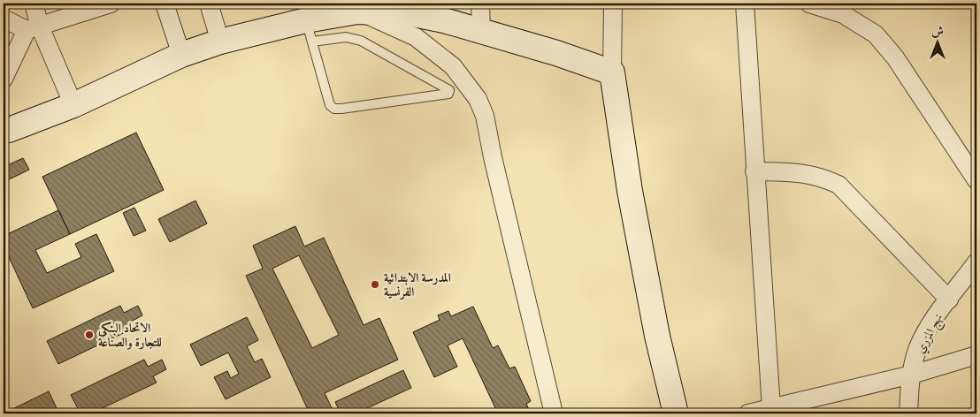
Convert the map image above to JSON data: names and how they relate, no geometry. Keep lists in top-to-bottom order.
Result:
{
  "streets": {
    "street": ["نهج المزري"]
  },
  "places": ["المدرسة الابتدائية الفرنسية", "الاتحاد البنكي للتجارة والصناعة"],
  "north": "top"
}
